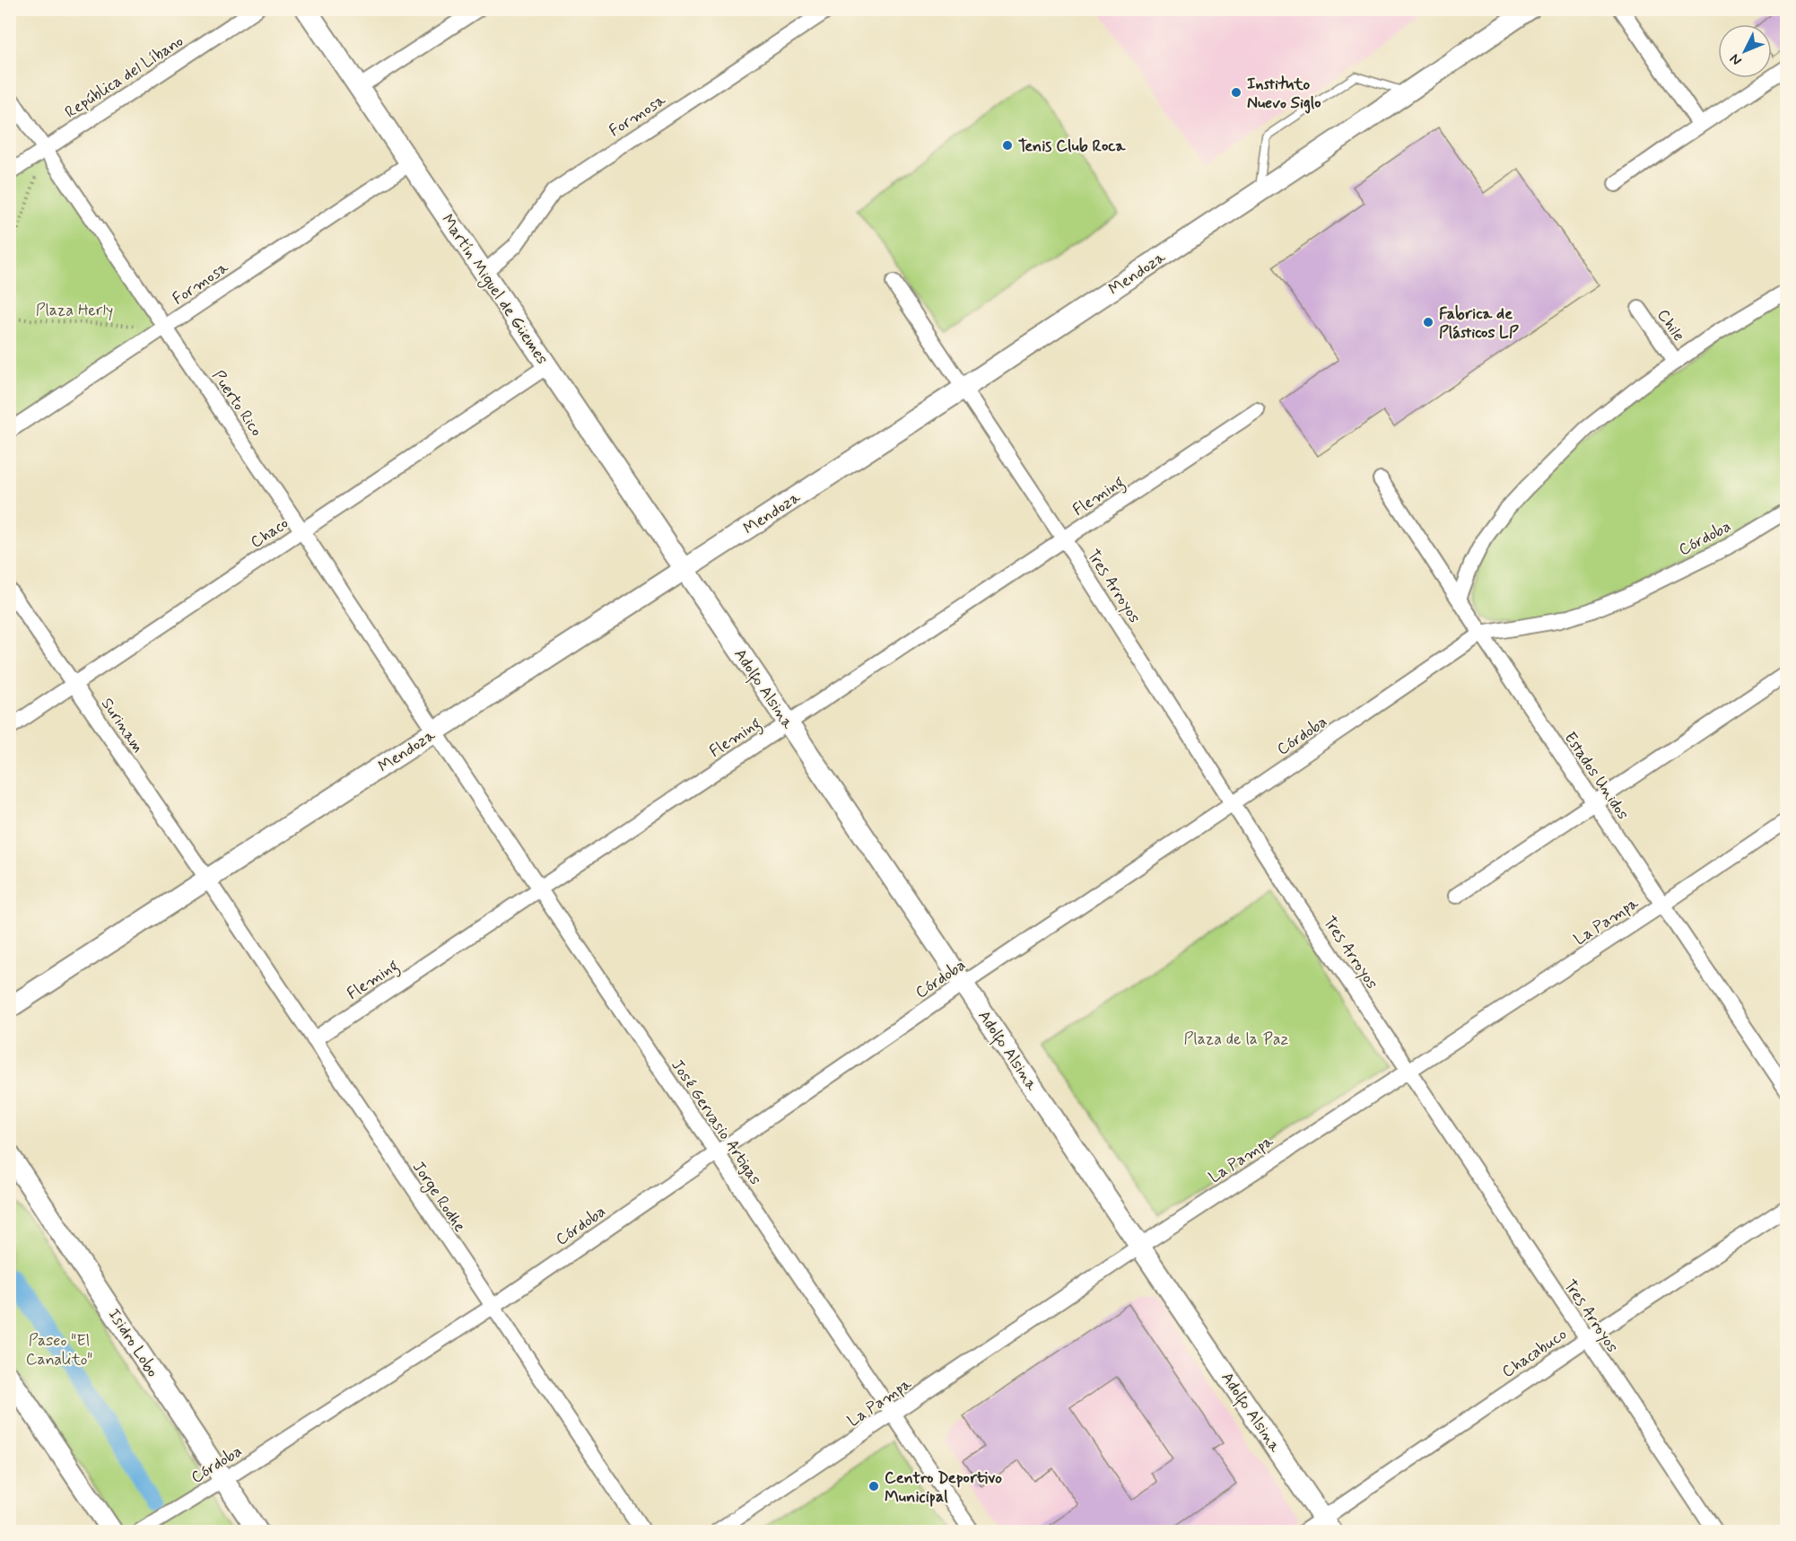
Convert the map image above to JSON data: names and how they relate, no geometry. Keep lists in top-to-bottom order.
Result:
{
  "streets": {
    "main road": [
      "Mendoza",
      "Martín Miguel de Güemes",
      "Adolfo Alsina",
      "Isidro Lobo"
    ],
    "street": [
      "República del Líbano",
      "Formosa",
      "Chile",
      "Puerto Rico",
      "Fleming",
      "Chaco",
      "Córdoba",
      "Tres Arroyos",
      "Surinam",
      "Estados Unidos",
      "La Pampa",
      "José Gervasio Artigas",
      "Jorge Rodhe",
      "Chacabuco"
    ]
  },
  "crossings": [
    ["República del Líbano", "Puerto Rico"],
    ["Formosa", "Martín Miguel de Güemes"],
    ["Formosa", "Puerto Rico"],
    ["Mendoza", "Martín Miguel de Güemes"],
    ["Mendoza", "Puerto Rico"],
    ["Mendoza", "Tres Arroyos"],
    ["Mendoza", "Adolfo Alsina"],
    ["Mendoza", "Surinam"],
    ["Mendoza", "José Gervasio Artigas"],
    ["Mendoza", "Jorge Rodhe"],
    ["Martín Miguel de Güemes", "Chaco"],
    ["Martín Miguel de Güemes", "Adolfo Alsina"],
    ["Puerto Rico", "Chaco"],
    ["Puerto Rico", "José Gervasio Artigas"],
    ["Fleming", "Tres Arroyos"],
    ["Fleming", "Adolfo Alsina"],
    ["Fleming", "José Gervasio Artigas"],
    ["Fleming", "Jorge Rodhe"],
    ["Chaco", "Surinam"],
    ["Córdoba", "Tres Arroyos"],
    ["Córdoba", "Adolfo Alsina"],
    ["Córdoba", "Estados Unidos"],
    ["Córdoba", "José Gervasio Artigas"],
    ["Córdoba", "Jorge Rodhe"],
    ["Córdoba", "Isidro Lobo"],
    ["Tres Arroyos", "La Pampa"],
    ["Tres Arroyos", "Chacabuco"],
    ["Adolfo Alsina", "La Pampa"],
    ["Adolfo Alsina", "Chacabuco"],
    ["Surinam", "Jorge Rodhe"],
    ["Estados Unidos", "La Pampa"],
    ["La Pampa", "José Gervasio Artigas"]
  ],
  "parks": ["Plaza Herly", "Plaza de la Paz", "Paseo \"El Canalito\""],
  "places": [
    "Instituto Nuevo Siglo",
    "Tenis Club Roca",
    "Fabrica de Plásticos LP",
    "Centro Deportivo Municipal"
  ],
  "north": "bottom left"
}
